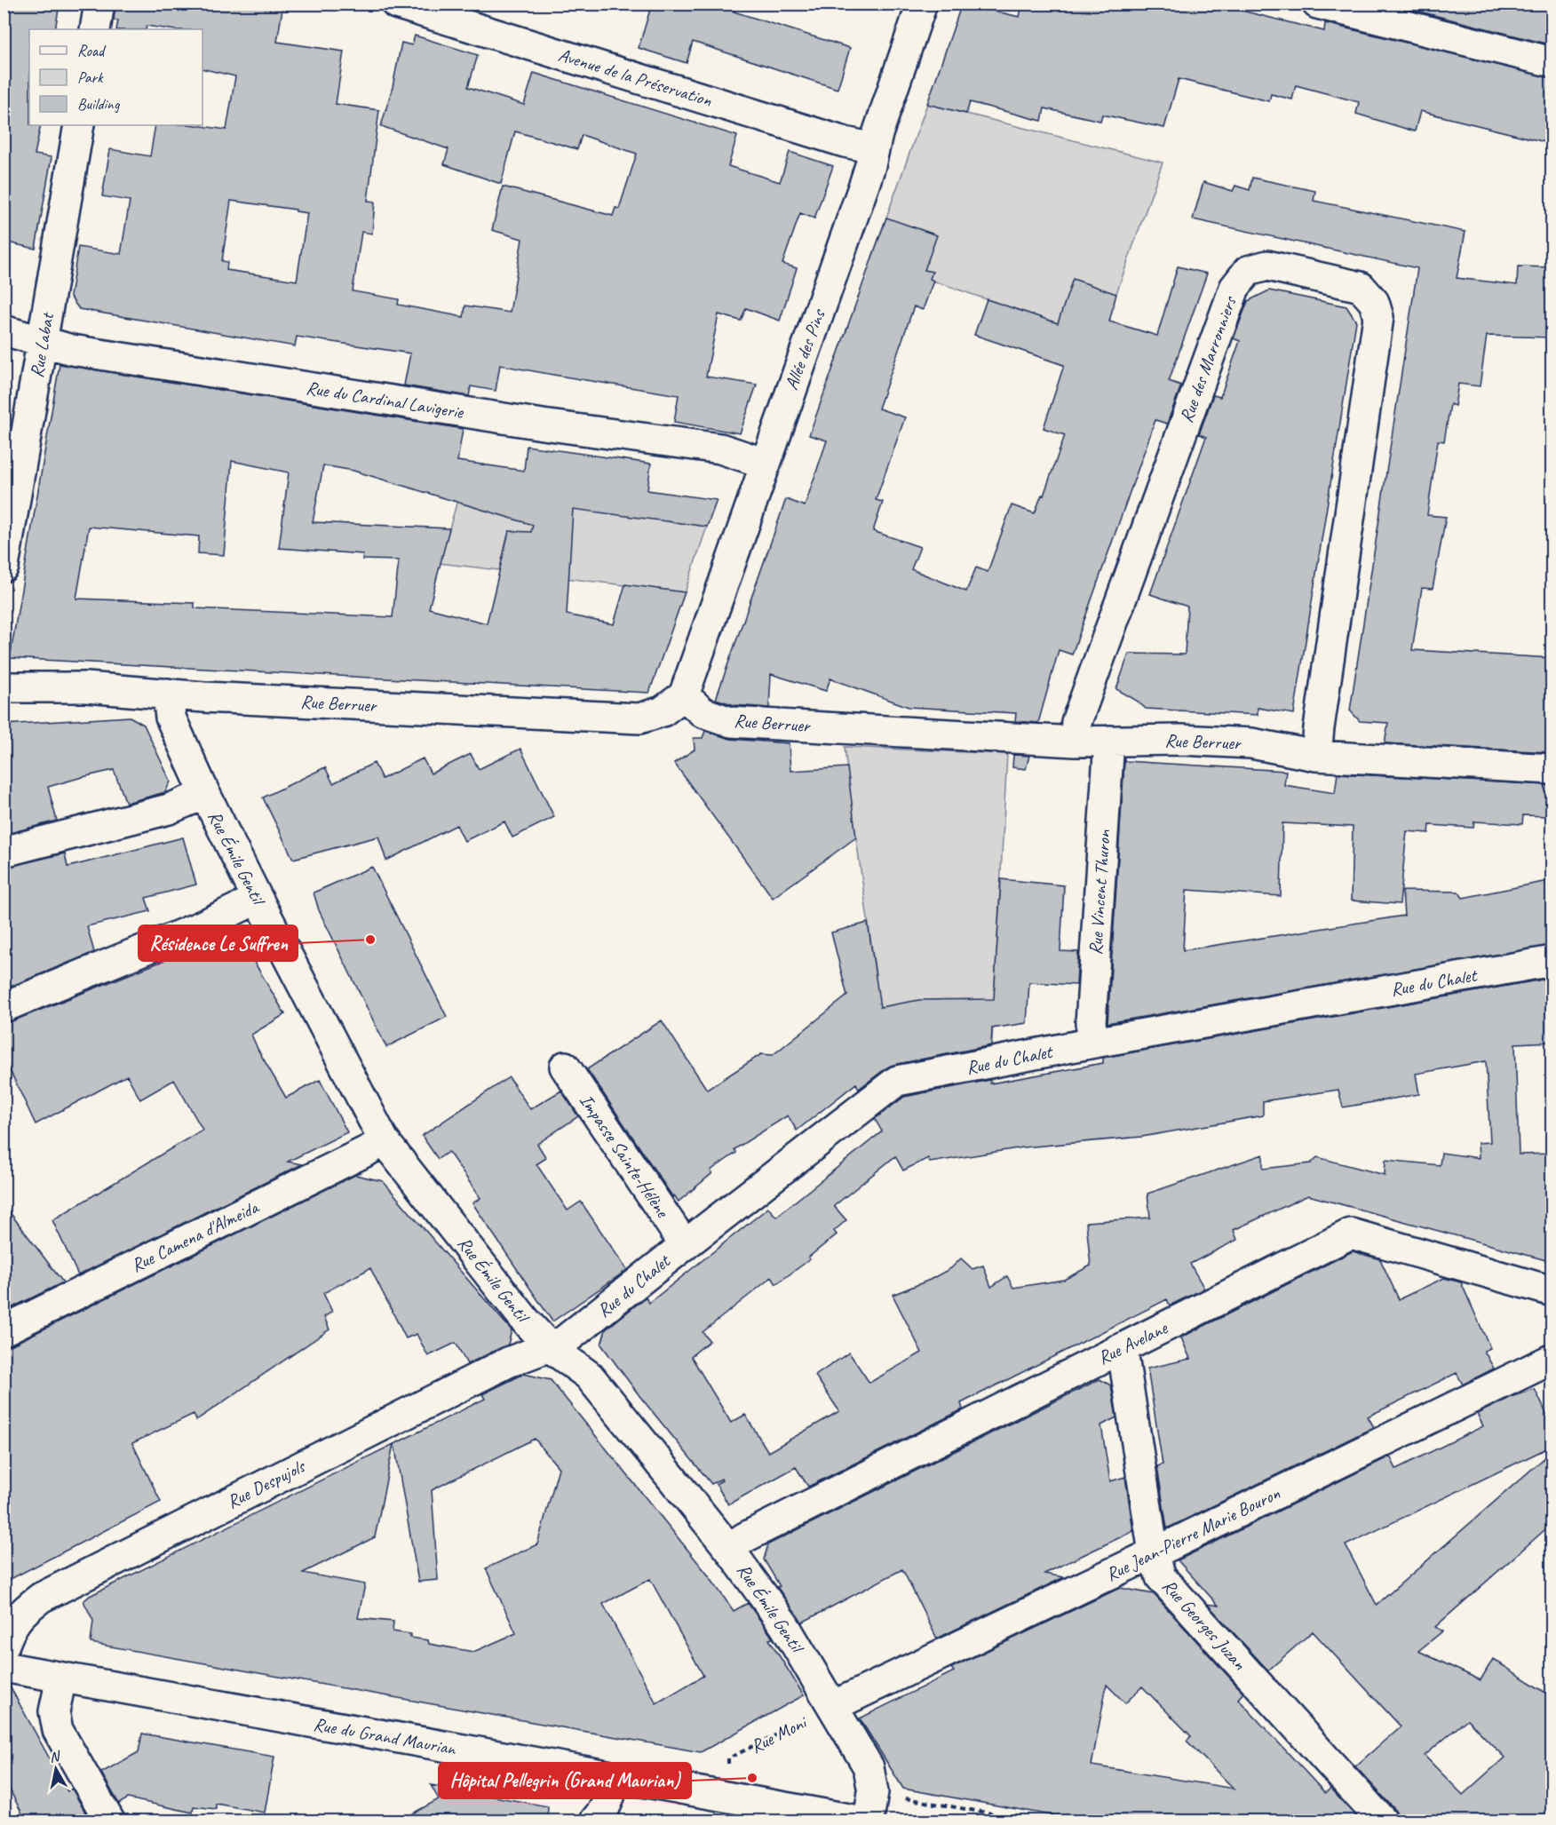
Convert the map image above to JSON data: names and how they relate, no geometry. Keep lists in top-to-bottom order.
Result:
{
  "streets": {
    "street": [
      "Avenue de la Préservation",
      "Rue Labat",
      "Allée des Pins",
      "Rue des Marronniers",
      "Rue du Cardinal Lavigerie",
      "Rue Berruer",
      "Rue Émile Gentil",
      "Rue Vincent Thuron",
      "Rue du Chalet",
      "Impasse Sainte-Hélène",
      "Rue Camena d'Almeida",
      "Rue Avelane",
      "Rue Despujols",
      "Rue Jean-Pierre Marie Bouron",
      "Rue Georges Juzan",
      "Rue du Grand Maurian"
    ],
    "path": ["Rue Moni"]
  },
  "crossings": [
    ["Avenue de la Préservation", "Allée des Pins"],
    ["Rue Labat", "Rue du Cardinal Lavigerie"],
    ["Allée des Pins", "Rue du Cardinal Lavigerie"],
    ["Allée des Pins", "Rue Berruer"],
    ["Rue des Marronniers", "Rue Berruer"],
    ["Rue Berruer", "Rue Émile Gentil"],
    ["Rue Berruer", "Rue Vincent Thuron"],
    ["Rue Émile Gentil", "Rue du Chalet"],
    ["Rue Émile Gentil", "Rue Camena d'Almeida"],
    ["Rue Émile Gentil", "Rue Avelane"],
    ["Rue Émile Gentil", "Rue Despujols"],
    ["Rue Émile Gentil", "Rue Jean-Pierre Marie Bouron"],
    ["Rue Émile Gentil", "Rue Moni"],
    ["Rue Vincent Thuron", "Rue du Chalet"],
    ["Rue du Chalet", "Impasse Sainte-Hélène"],
    ["Rue du Chalet", "Rue Despujols"],
    ["Rue Avelane", "Rue Georges Juzan"],
    ["Rue Jean-Pierre Marie Bouron", "Rue Georges Juzan"],
    ["Rue Jean-Pierre Marie Bouron", "Rue Moni"]
  ],
  "places": ["Résidence Le Suffren", "Hôpital Pellegrin (Grand Maurian)"],
  "legend": ["Road", "Park", "Building"],
  "north": "top"
}
